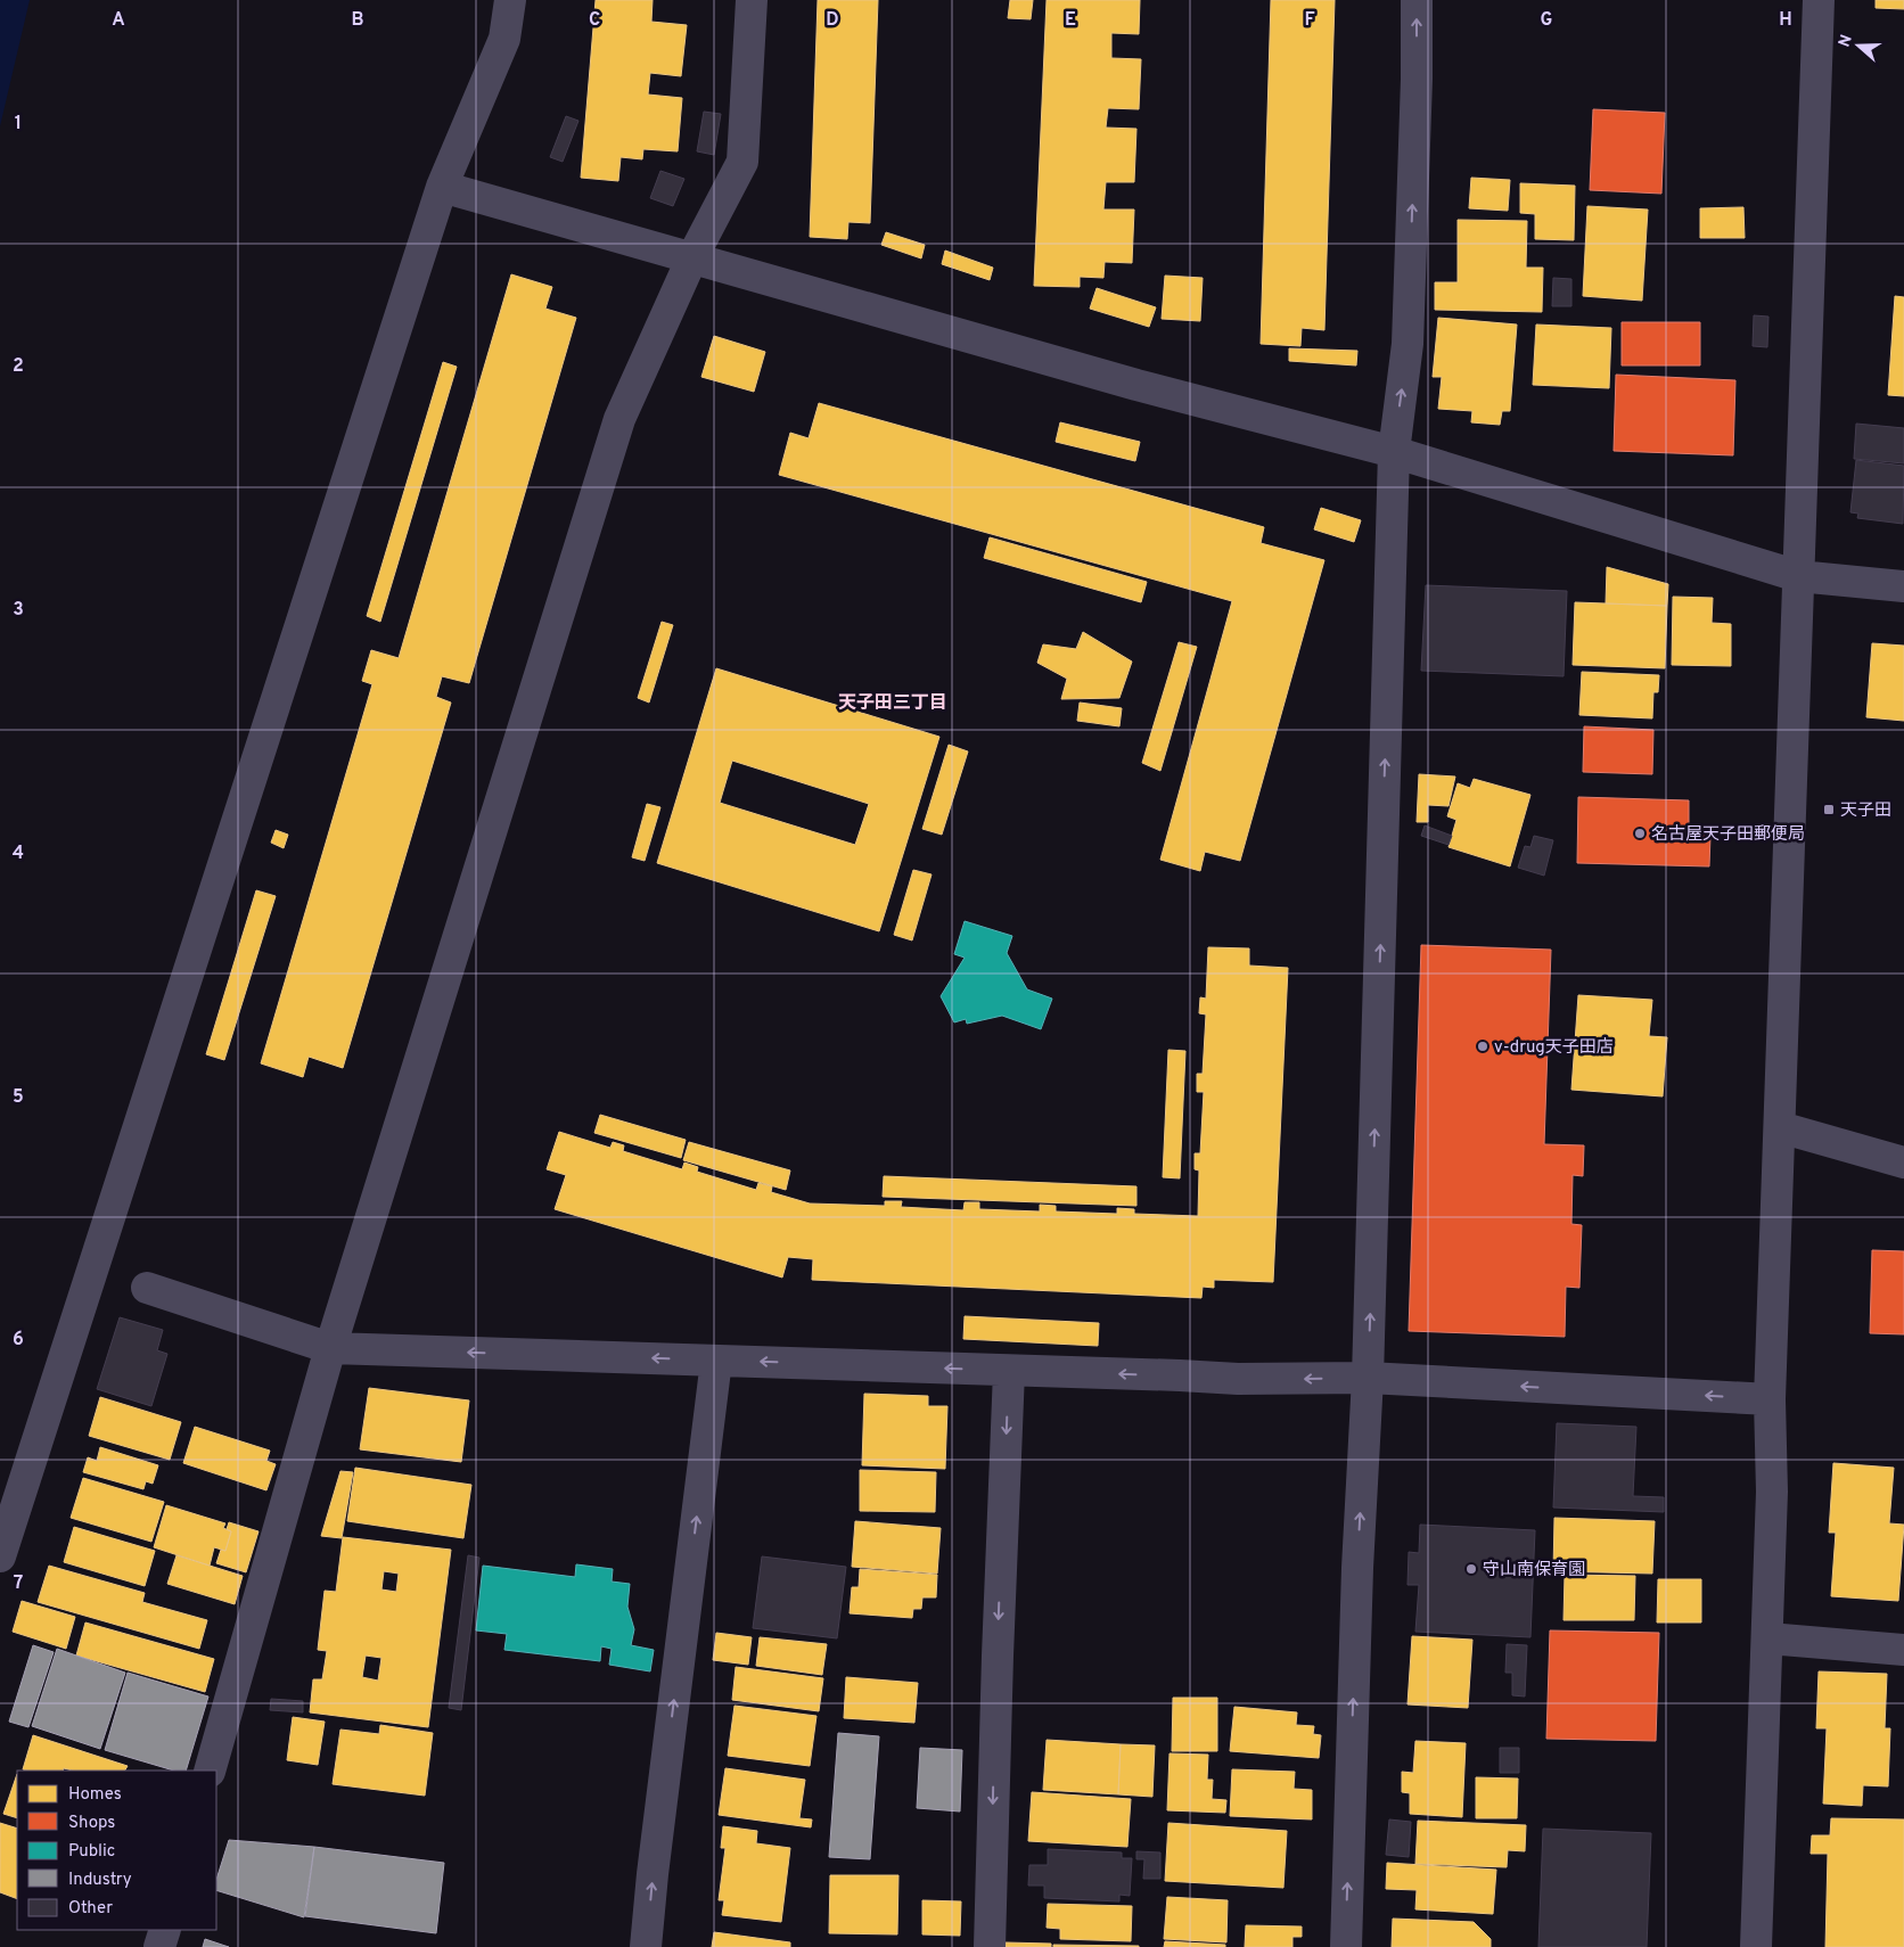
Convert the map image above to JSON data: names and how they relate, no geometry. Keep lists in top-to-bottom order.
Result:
{
  "districts": ["天子田三丁目"],
  "places": {
    "transit": ["天子田"],
    "other": ["名古屋天子田郵便局", "v-drug天子田店", "守山南保育園"]
  },
  "legend": [
    "Homes",
    "Shops",
    "Public",
    "Industry",
    "Other"
  ],
  "north": "left",
  "grid": {
    "columns": [
      "A",
      "B",
      "C",
      "D",
      "E",
      "F",
      "G",
      "H"
    ],
    "rows": [
      "1",
      "2",
      "3",
      "4",
      "5",
      "6",
      "7"
    ]
  }
}
